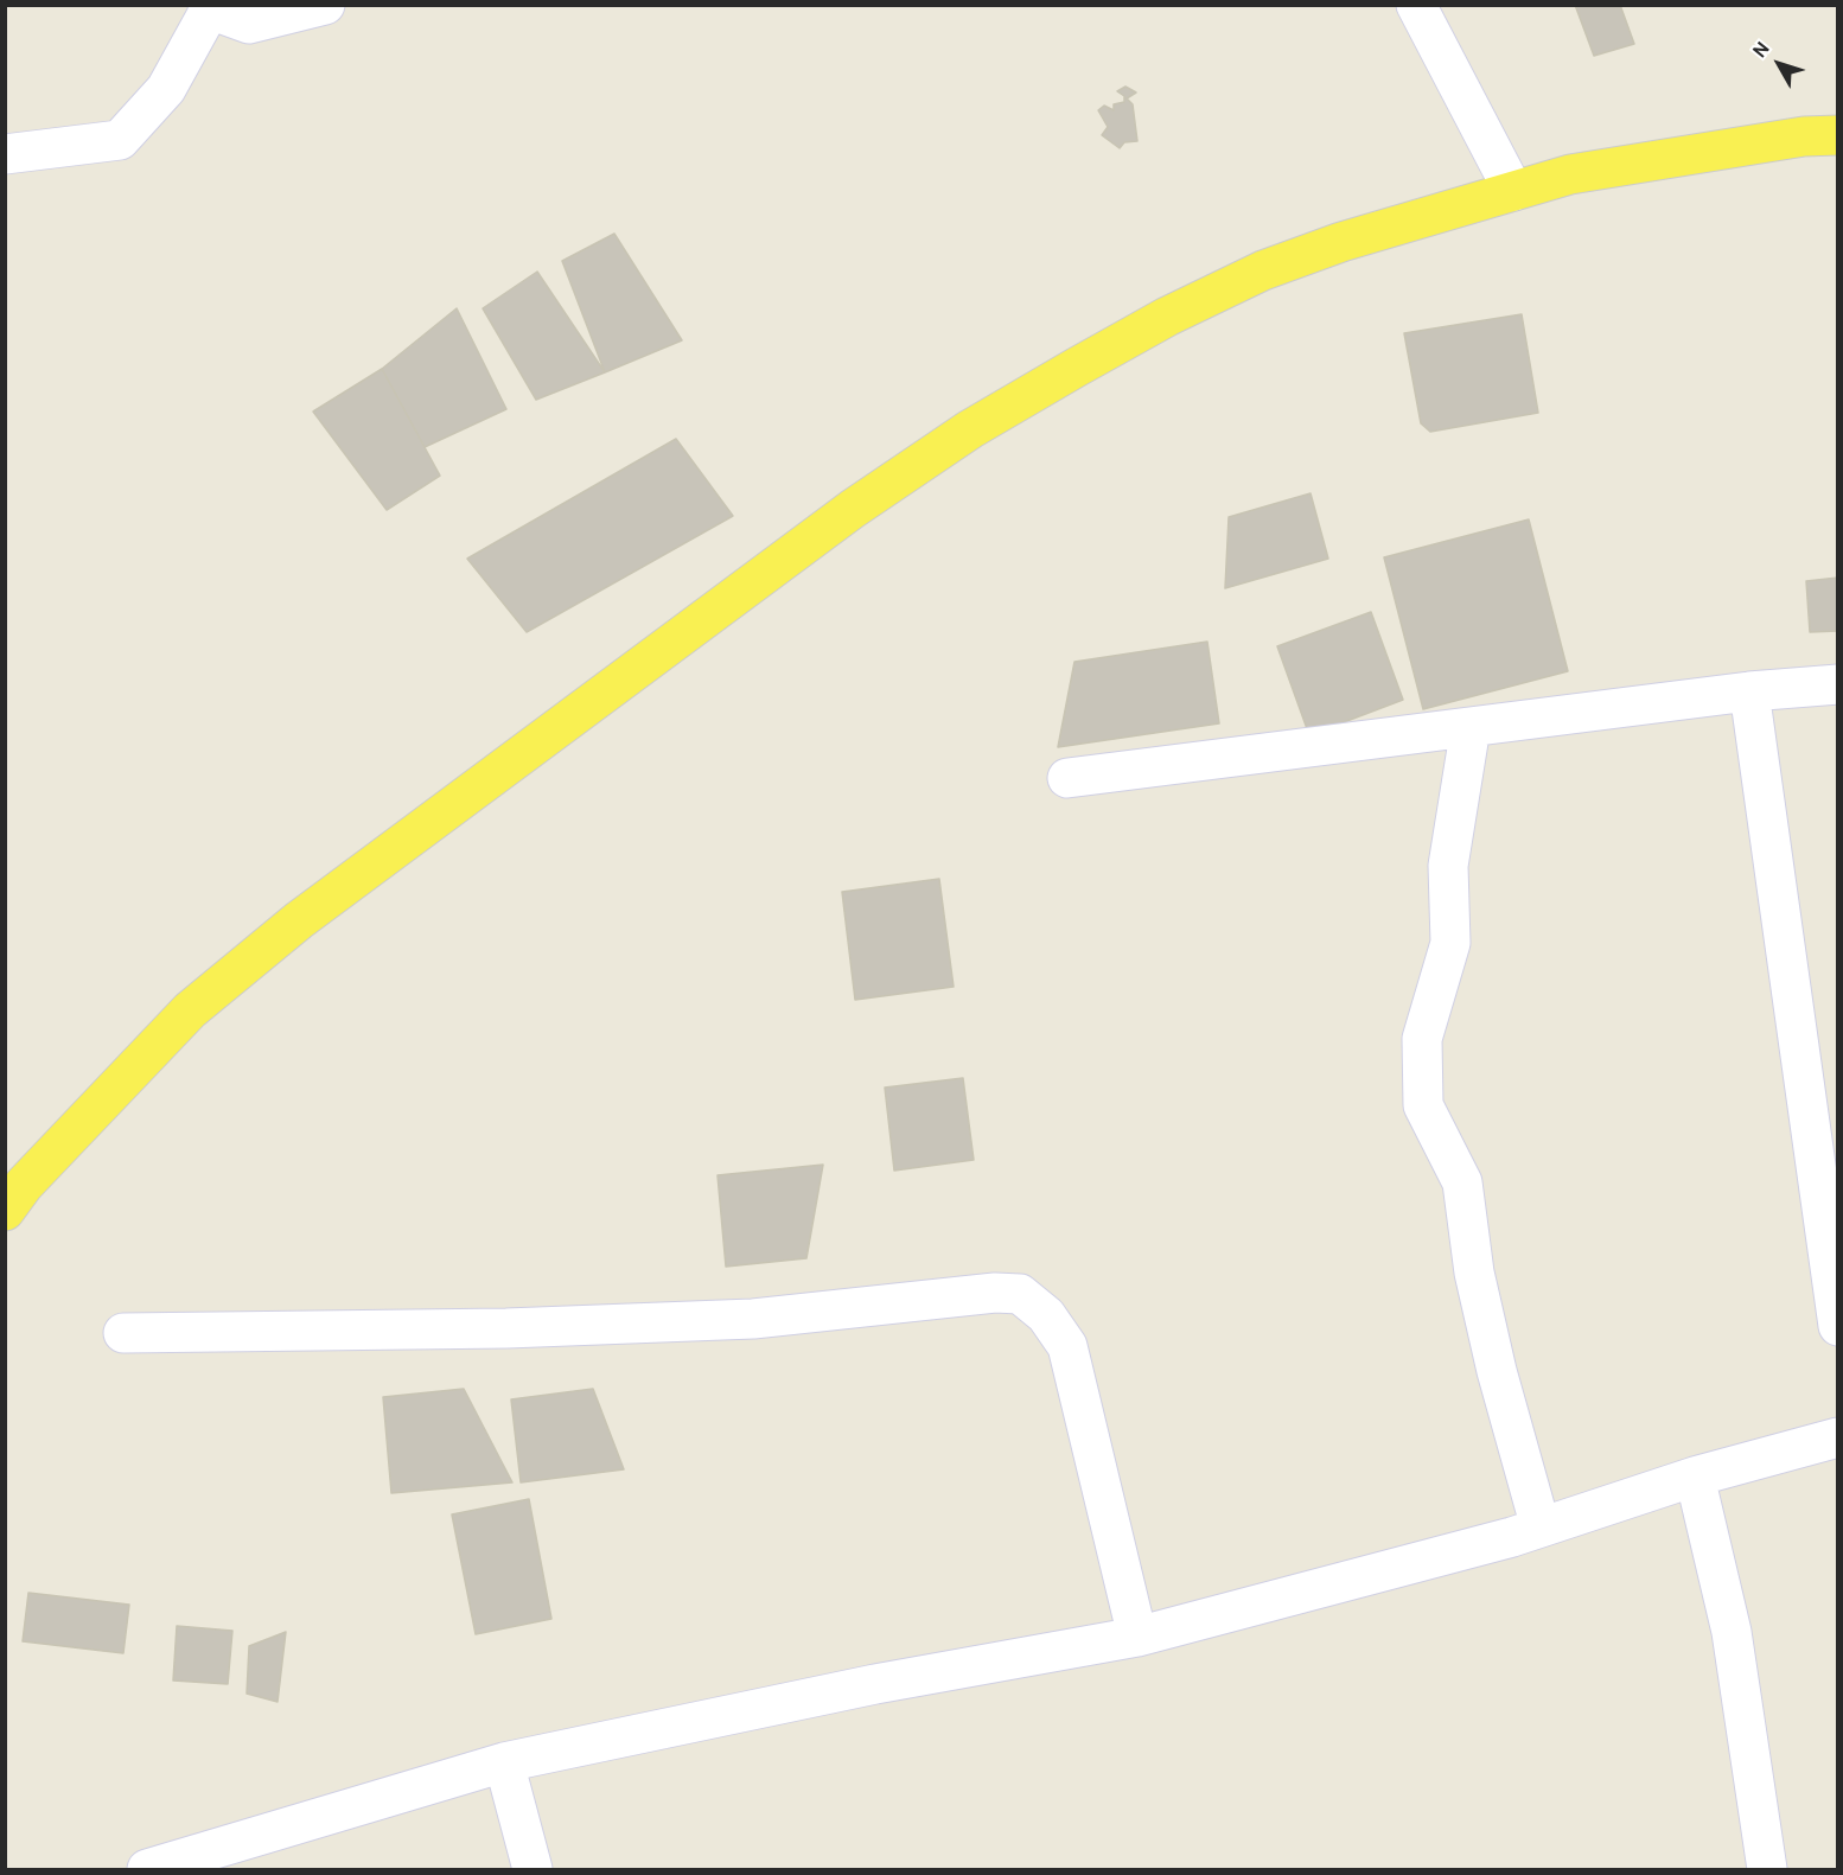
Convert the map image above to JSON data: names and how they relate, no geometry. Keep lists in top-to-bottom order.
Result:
{
  "north": "top left"
}
